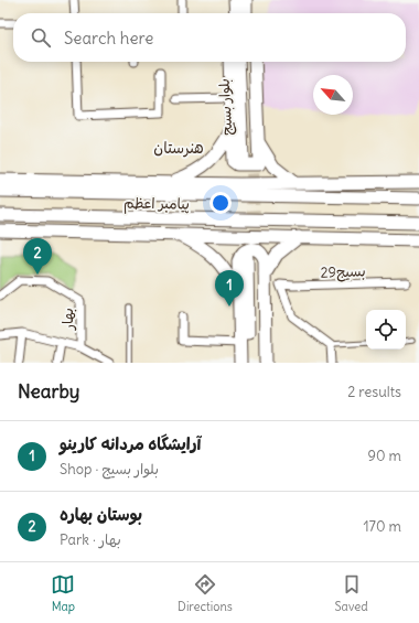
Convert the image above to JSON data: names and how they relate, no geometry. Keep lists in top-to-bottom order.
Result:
{
  "streets": {
    "main road": ["بلوار بسیج", "پیامبر اعظم"],
    "street": ["بسیج29", "بهار"]
  },
  "districts": ["هنرستان"],
  "north": "top left",
  "page": {
    "search": "Search here",
    "pins": ["2", "1"],
    "heading": ["Nearby", "2 results"],
    "list": [
      {
        "mark": "1",
        "name": "آرایشگاه مردانه کارینو",
        "note": "Shop · بلوار بسیج",
        "value": "90 m"
      },
      {
        "mark": "2",
        "name": "بوستان بهاره",
        "note": "Park · بهار",
        "value": "170 m"
      }
    ],
    "nav": ["Map", "Directions", "Saved"]
  }
}
